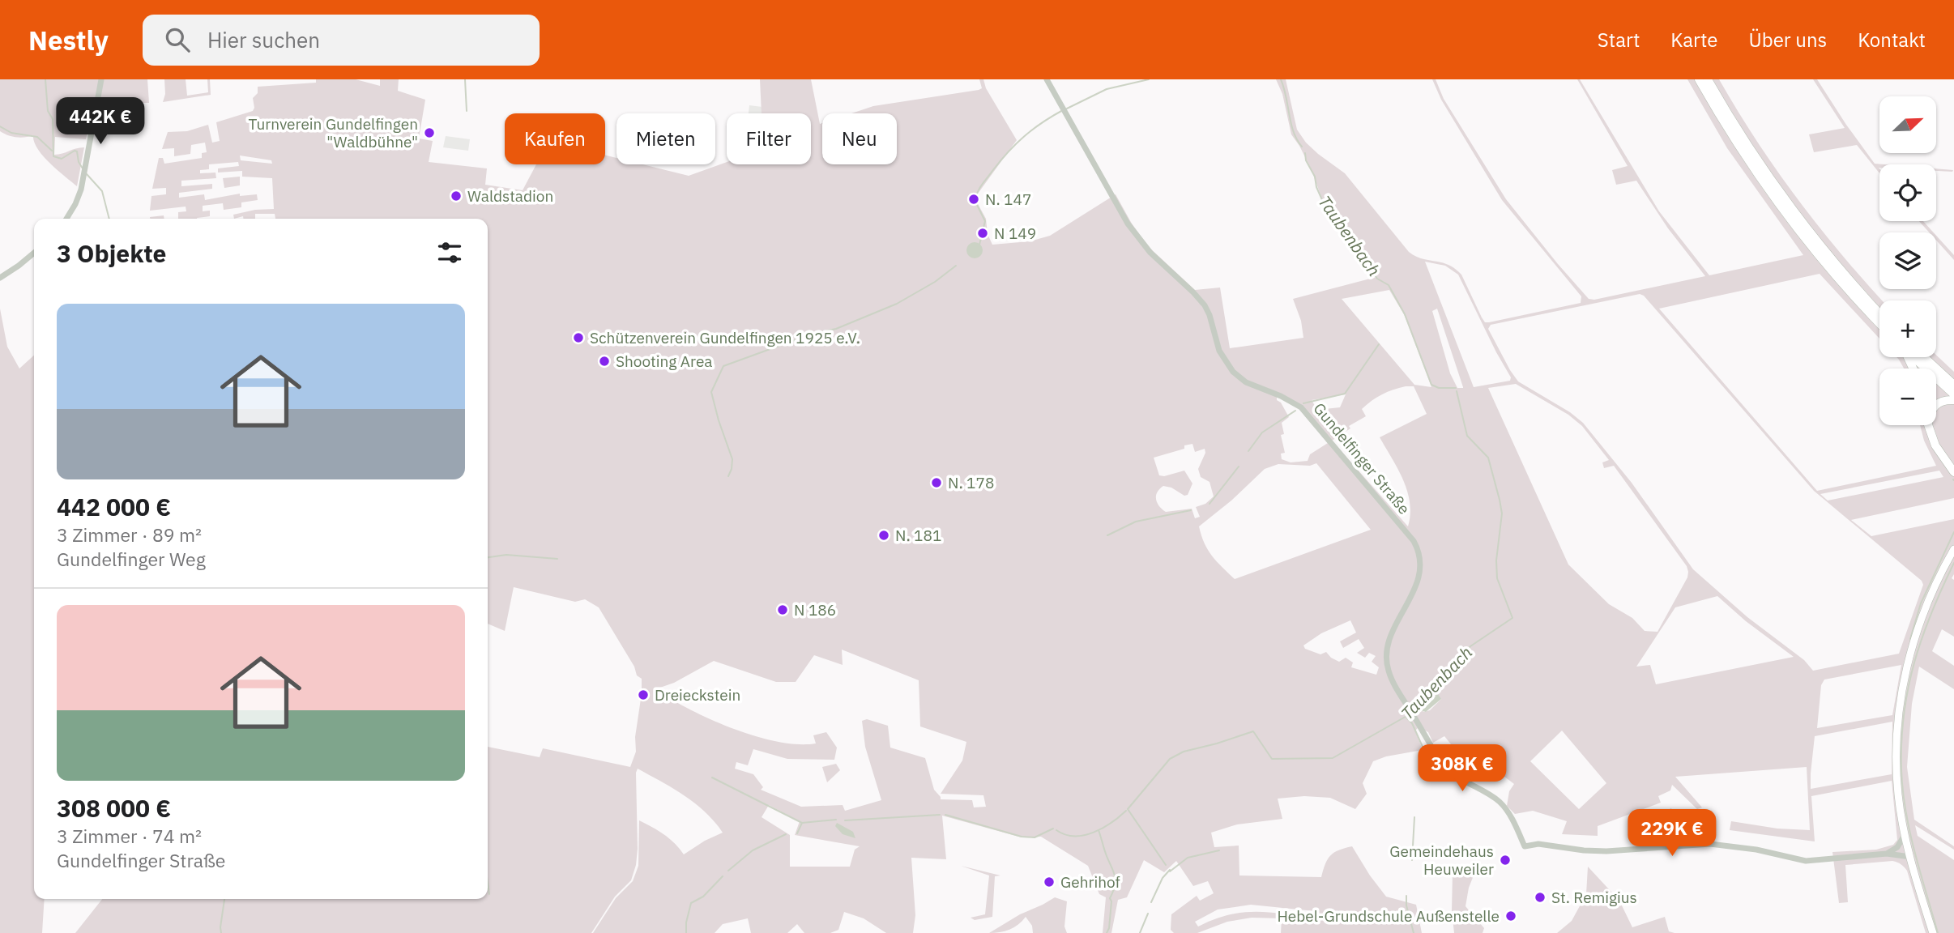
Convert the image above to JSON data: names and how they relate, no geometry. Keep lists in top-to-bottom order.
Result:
{
  "streets": {
    "street": ["Gundelfinger Straße"]
  },
  "water": ["Taubenbach"],
  "places": [
    "Turnverein Gundelfingen \"Waldbühne\"",
    "Waldstadion",
    "N. 147",
    "N 149",
    "Schützenverein Gundelfingen 1925 e.V.",
    "Shooting Area",
    "N. 178",
    "N. 181",
    "N 186",
    "Dreieckstein",
    "Gemeindehaus Heuweiler",
    "Gehrihof",
    "St. Remigius",
    "Hebel-Grundschule Außenstelle"
  ],
  "north": "top right",
  "page": {
    "header": "Nestly",
    "search": "Hier suchen",
    "nav": [
      "Start",
      "Karte",
      "Über uns",
      "Kontakt"
    ],
    "map_buttons": ["+", "−"],
    "price": ["442K €", "308K €", "229K €"],
    "chip": [
      "Kaufen",
      "Mieten",
      "Filter",
      "Neu"
    ],
    "heading": "3 Objekte",
    "list": [
      {
        "name": "442 000 €",
        "note": "3 Zimmer · 89 m² · Gundelfinger Weg"
      },
      {
        "name": "308 000 €",
        "note": "3 Zimmer · 74 m² · Gundelfinger Straße"
      }
    ]
  }
}
